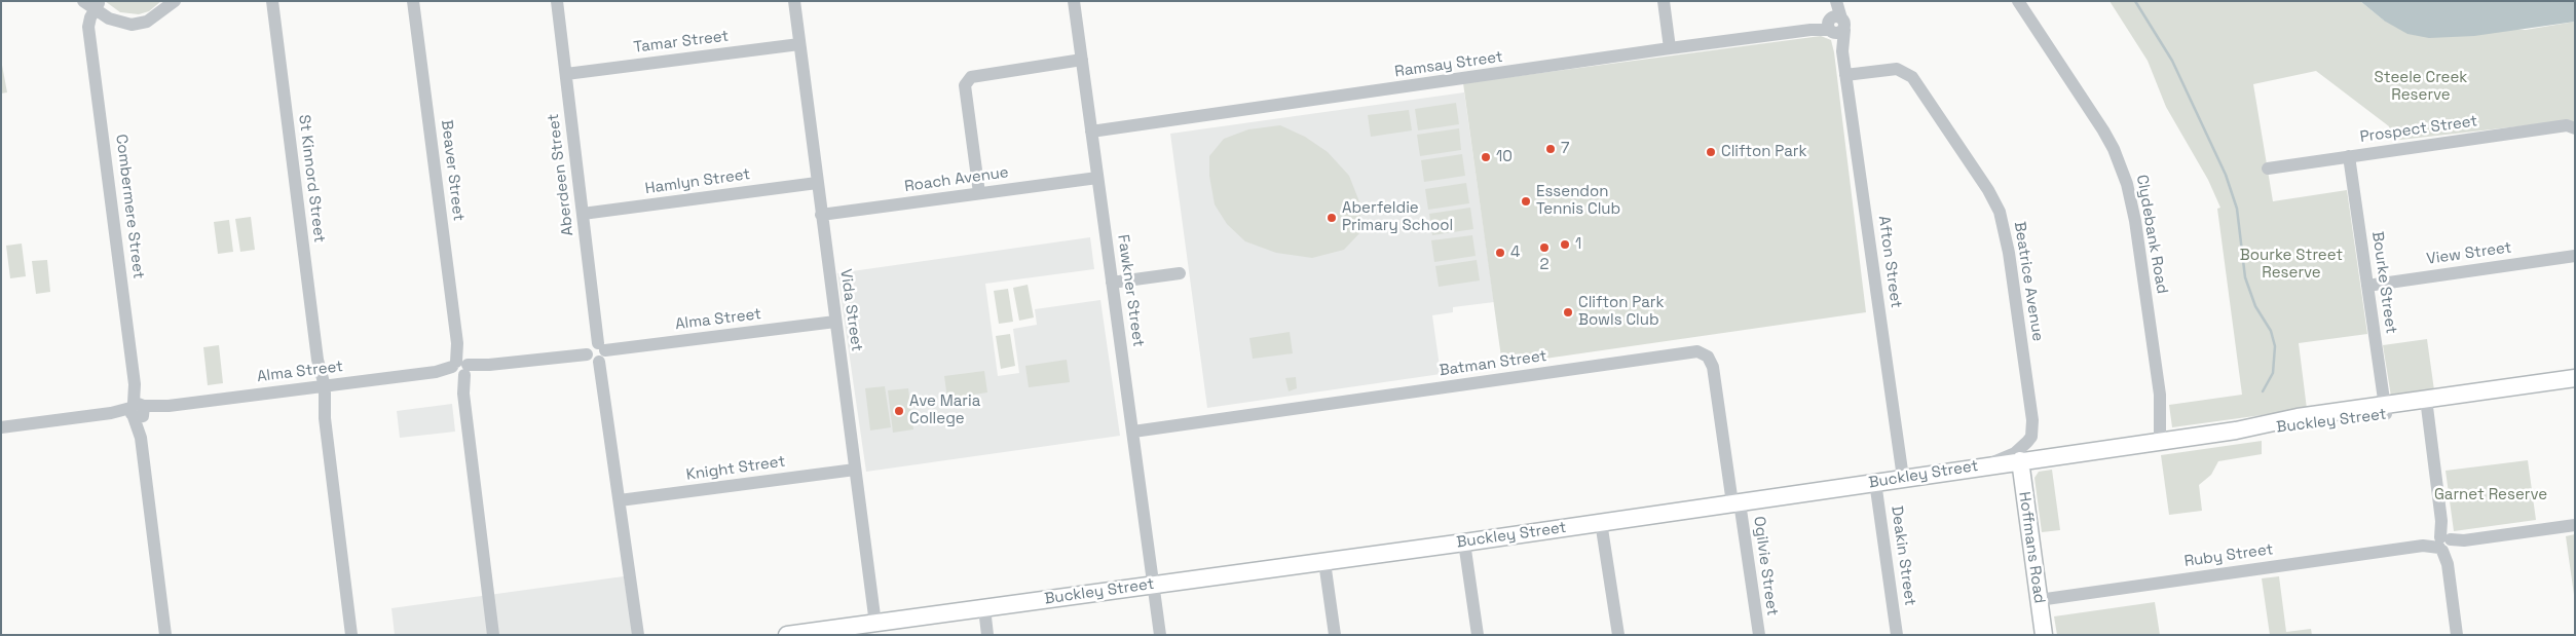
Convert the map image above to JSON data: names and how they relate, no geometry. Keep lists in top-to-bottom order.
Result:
{
  "streets": {
    "main road": ["Buckley Street", "Hoffmans Road"],
    "street": [
      "Tamar Street",
      "Ramsay Street",
      "Prospect Street",
      "Beaver Street",
      "Aberdeen Street",
      "St Kinnord Street",
      "Roach Avenue",
      "Hamlyn Street",
      "Combermere Street",
      "Clydebank Road",
      "View Street",
      "Afton Street",
      "Beatrice Avenue",
      "Bourke Street",
      "Fawkner Street",
      "Vida Street",
      "Alma Street",
      "Batman Street",
      "Knight Street",
      "Deakin Street",
      "Ruby Street",
      "Ogilvie Street"
    ]
  },
  "crossings": [
    ["Tamar Street", "Aberdeen Street"],
    ["Tamar Street", "Vida Street"],
    ["Ramsay Street", "Afton Street"],
    ["Ramsay Street", "Fawkner Street"],
    ["Prospect Street", "Bourke Street"],
    ["Beaver Street", "Alma Street"],
    ["Aberdeen Street", "Hamlyn Street"],
    ["Aberdeen Street", "Alma Street"],
    ["Aberdeen Street", "Knight Street"],
    ["St Kinnord Street", "Alma Street"],
    ["Roach Avenue", "Fawkner Street"],
    ["Roach Avenue", "Vida Street"],
    ["Hamlyn Street", "Vida Street"],
    ["Combermere Street", "Alma Street"],
    ["Clydebank Road", "Buckley Street"],
    ["View Street", "Bourke Street"],
    ["Afton Street", "Beatrice Avenue"],
    ["Afton Street", "Buckley Street"],
    ["Beatrice Avenue", "Buckley Street"],
    ["Bourke Street", "Buckley Street"],
    ["Fawkner Street", "Batman Street"],
    ["Fawkner Street", "Buckley Street"],
    ["Vida Street", "Alma Street"],
    ["Vida Street", "Buckley Street"],
    ["Vida Street", "Knight Street"],
    ["Batman Street", "Buckley Street"],
    ["Batman Street", "Ogilvie Street"],
    ["Buckley Street", "Hoffmans Road"],
    ["Buckley Street", "Deakin Street"],
    ["Buckley Street", "Ogilvie Street"],
    ["Hoffmans Road", "Ruby Street"]
  ],
  "parks": ["Steele Creek Reserve", "Bourke Street Reserve", "Garnet Reserve"],
  "places": [
    "7",
    "Clifton Park",
    "10",
    "Essendon Tennis Club",
    "Aberfeldie Primary School",
    "1",
    "2",
    "4",
    "Clifton Park Bowls Club",
    "Ave Maria College"
  ]
}
